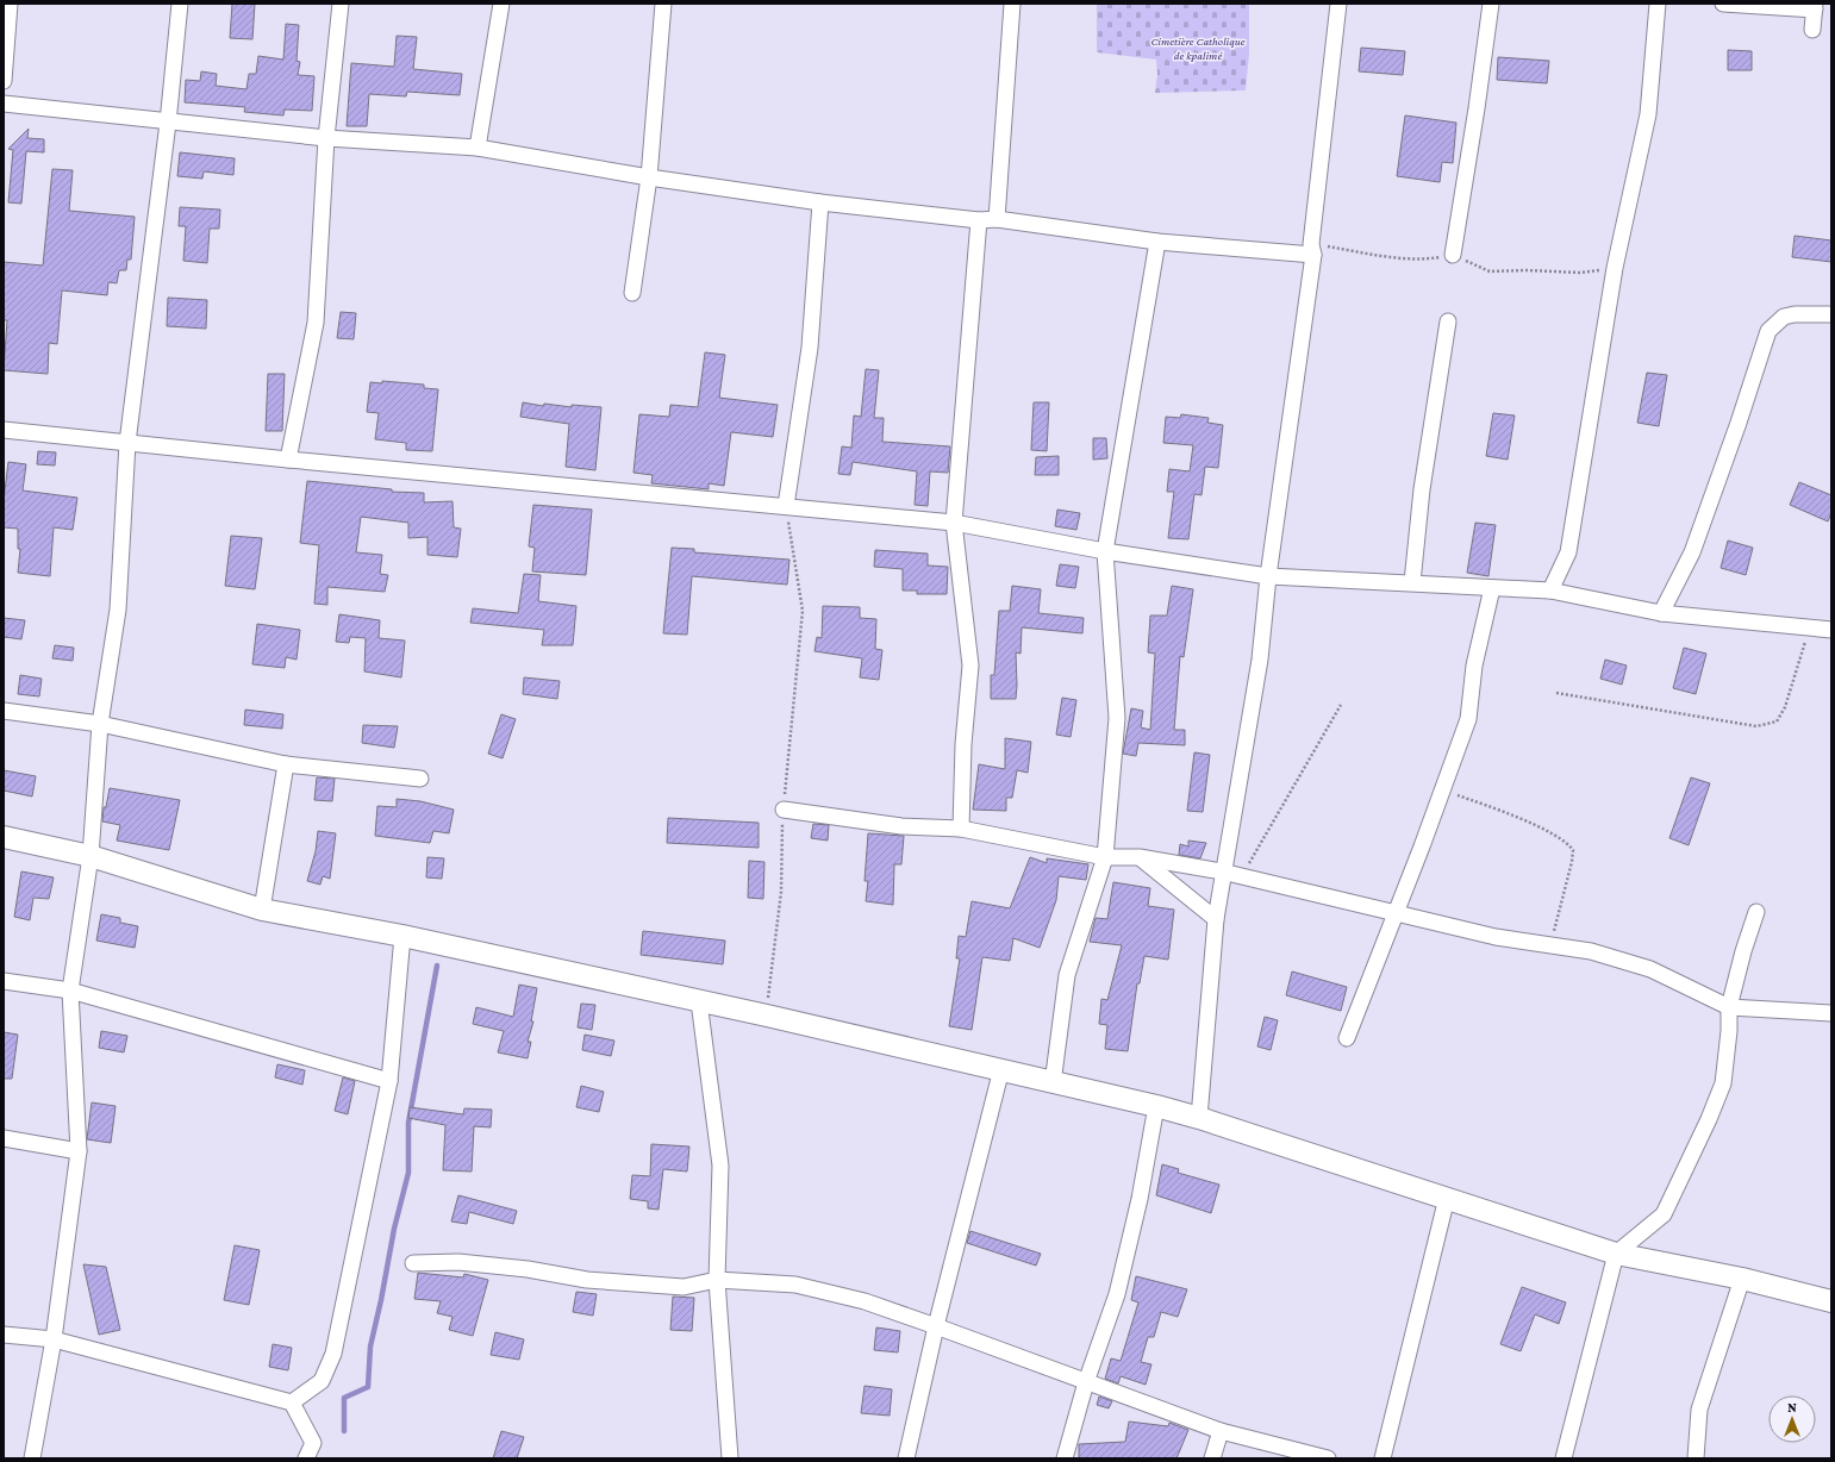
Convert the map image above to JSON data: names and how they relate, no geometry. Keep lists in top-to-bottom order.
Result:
{
  "parks": ["Cimetière Catholique de kpalimé"],
  "north": "top"
}
